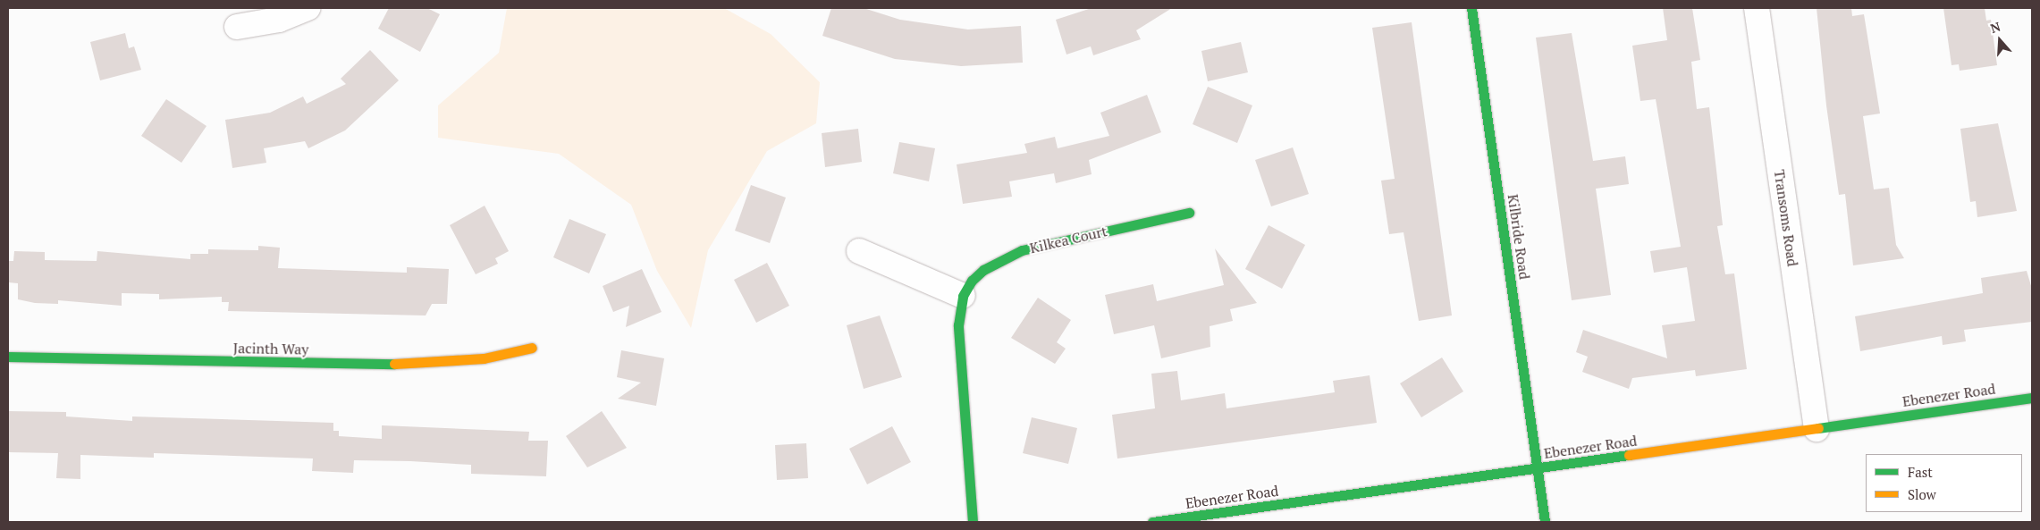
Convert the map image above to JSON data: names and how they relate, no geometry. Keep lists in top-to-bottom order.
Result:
{
  "streets": {
    "street": [
      "Transoms Road",
      "Kilbride Road",
      "Kilkea Court",
      "Jacinth Way",
      "Ebenezer Road"
    ]
  },
  "crossings": [
    ["Transoms Road", "Ebenezer Road"],
    ["Kilbride Road", "Ebenezer Road"]
  ],
  "legend": ["Fast", "Slow"],
  "north": "top"
}
